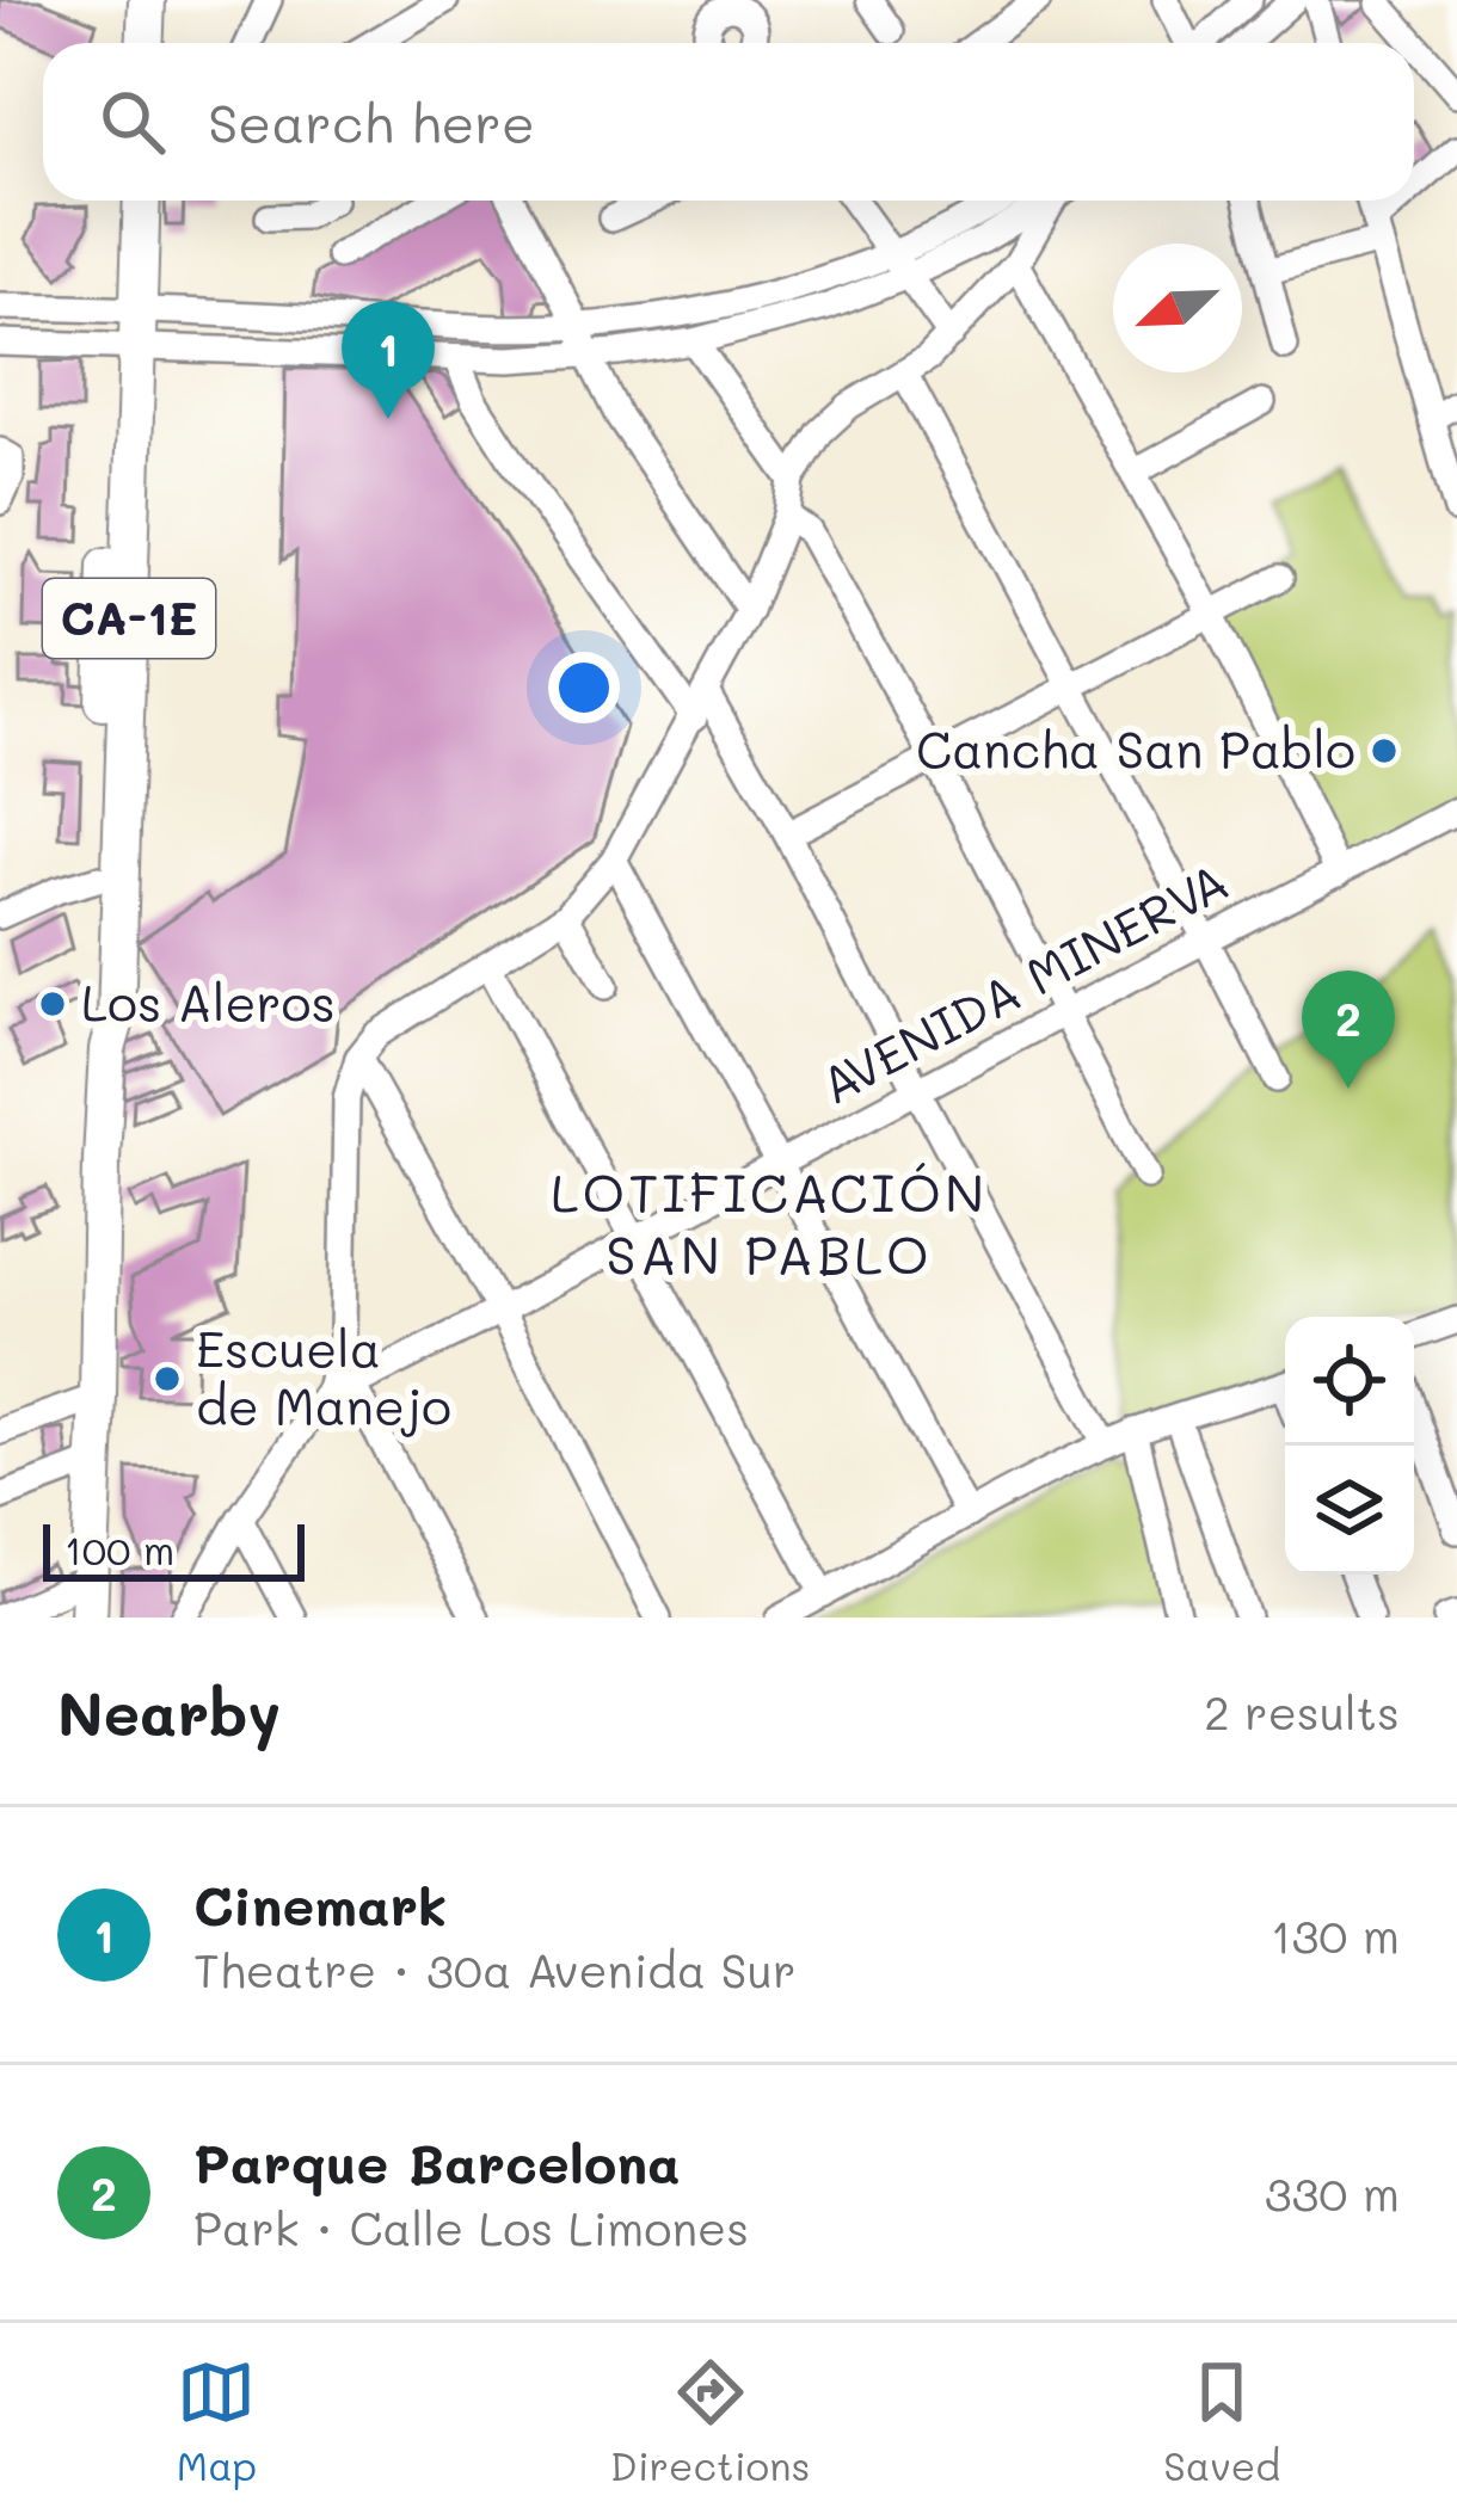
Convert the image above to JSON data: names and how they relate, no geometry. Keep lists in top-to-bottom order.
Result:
{
  "streets": {
    "highway": ["CA-1E"],
    "street": ["AVENIDA MINERVA"]
  },
  "districts": ["LOTIFICACIÓN SAN PABLO"],
  "places": ["Cancha San Pablo", "Los Aleros", "Escuela de Manejo"],
  "scale_bar": "100 m",
  "north": "bottom left",
  "page": {
    "search": "Search here",
    "pins": ["1", "2"],
    "scale": "100 m",
    "heading": ["Nearby", "2 results"],
    "list": [
      {
        "mark": "1",
        "name": "Cinemark",
        "note": "Theatre · 30a Avenida Sur",
        "value": "130 m"
      },
      {
        "mark": "2",
        "name": "Parque Barcelona",
        "note": "Park · Calle Los Limones",
        "value": "330 m"
      }
    ],
    "nav": ["Map", "Directions", "Saved"]
  }
}
